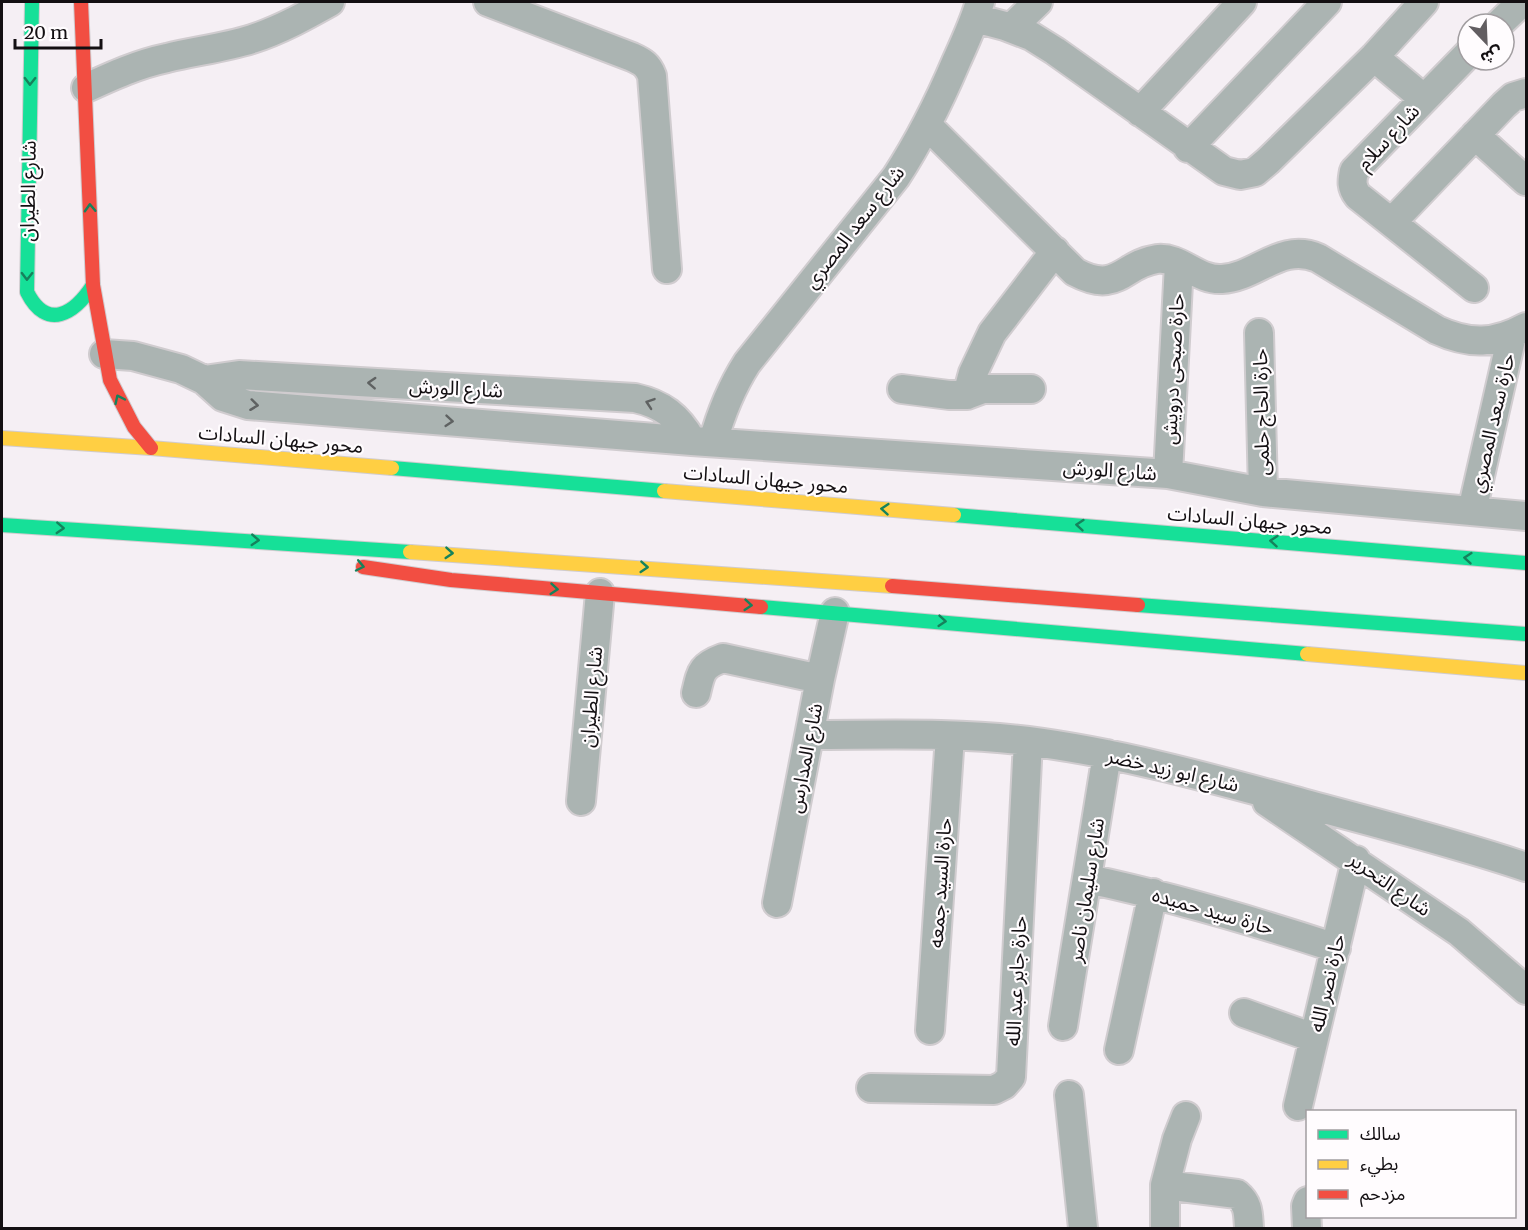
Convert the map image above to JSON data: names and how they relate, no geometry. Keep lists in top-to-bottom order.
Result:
{
  "streets": {
    "main road": ["شارع الطيران", "محور جيهان السادات"],
    "street": [
      "شارع سلام",
      "شارع سعد المصري",
      "حارة صبحى درويش",
      "شارع الورش",
      "حارة الحاج حلمى",
      "حارة سعد المصري",
      "شارع المدارس",
      "شارع ابو زيد خضر",
      "حارة السيد جمعه",
      "شارع التحرير",
      "شارع سليمان ناصر",
      "حارة سيد حميده",
      "حارة جابر عبد الله",
      "حارة نصر الله"
    ]
  },
  "crossings": [
    ["شارع سعد المصري", "شارع الورش"],
    ["حارة صبحى درويش", "شارع الورش"],
    ["شارع الورش", "حارة الحاج حلمى"],
    ["شارع الورش", "حارة سعد المصري"],
    ["شارع المدارس", "شارع ابو زيد خضر"],
    ["شارع ابو زيد خضر", "حارة السيد جمعه"],
    ["شارع ابو زيد خضر", "شارع التحرير"],
    ["شارع ابو زيد خضر", "شارع سليمان ناصر"],
    ["شارع ابو زيد خضر", "حارة جابر عبد الله"],
    ["شارع التحرير", "حارة نصر الله"],
    ["شارع سليمان ناصر", "حارة سيد حميده"],
    ["حارة سيد حميده", "حارة نصر الله"]
  ],
  "legend": ["سالك", "بطيء", "مزدحم"],
  "scale_bar": "20 m",
  "north": "bottom right"
}
